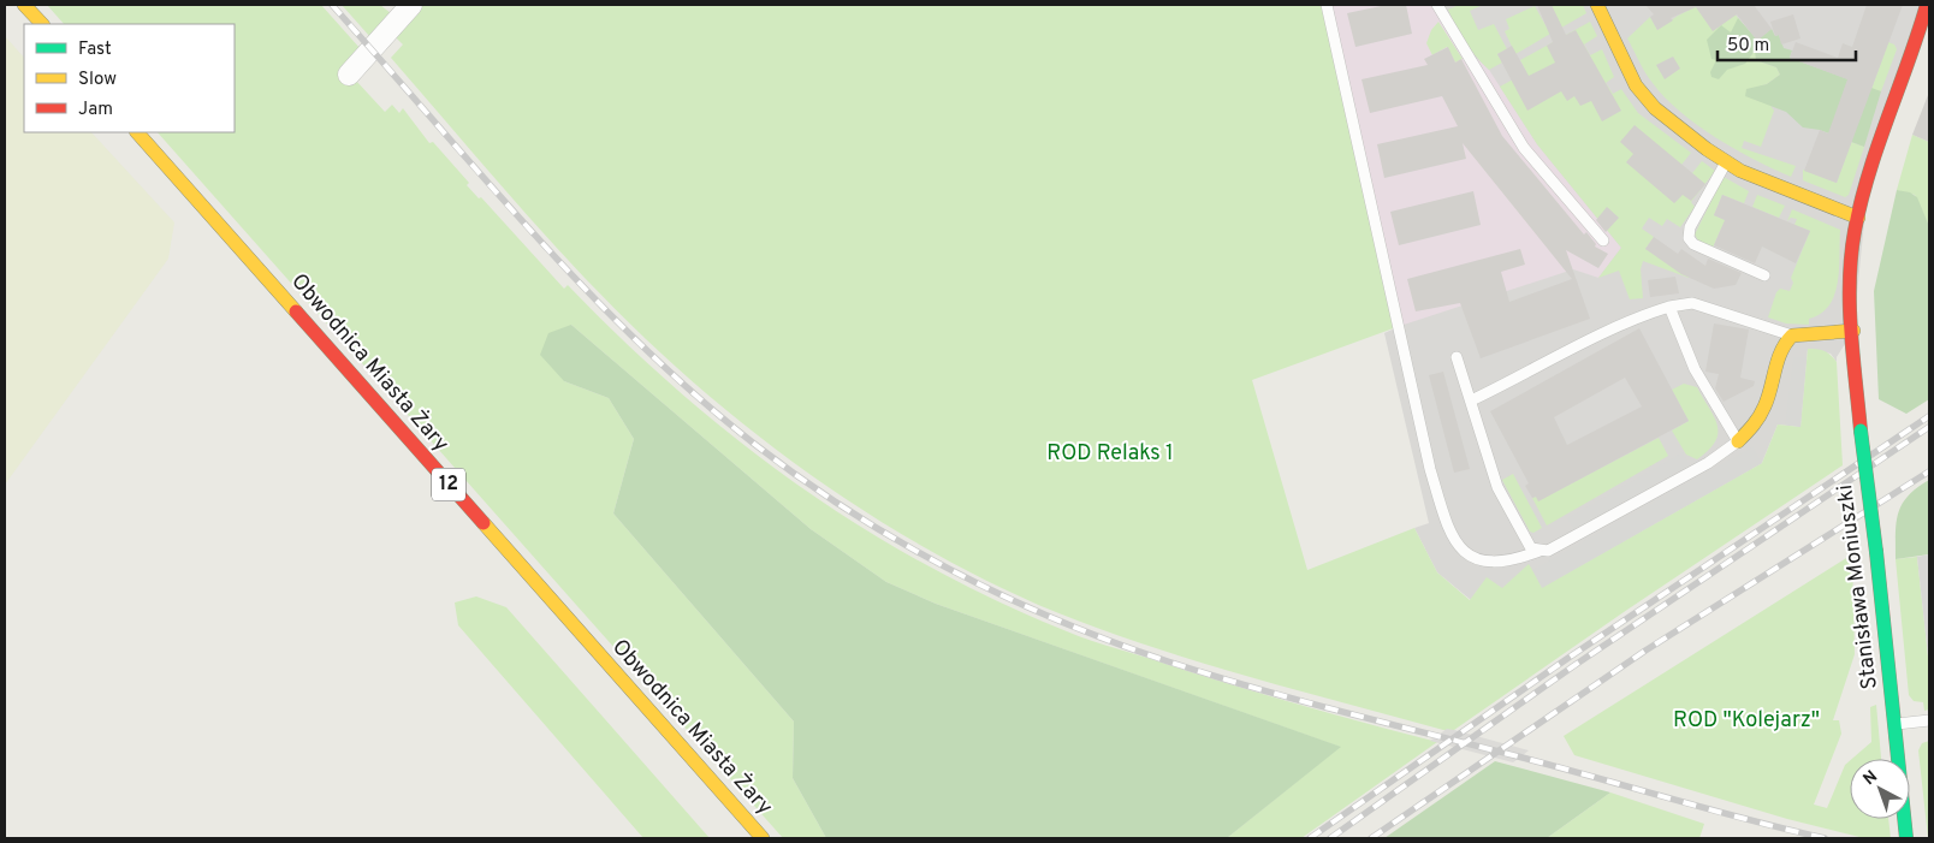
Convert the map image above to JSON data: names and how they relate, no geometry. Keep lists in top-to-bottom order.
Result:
{
  "streets": {
    "street": ["Obwodnica Miasta Żary", "12", "Stanisława Moniuszki"]
  },
  "parks": ["ROD Relaks 1", "ROD \"Kolejarz\""],
  "legend": ["Fast", "Slow", "Jam"],
  "scale_bar": "50 m",
  "north": "top left"
}
